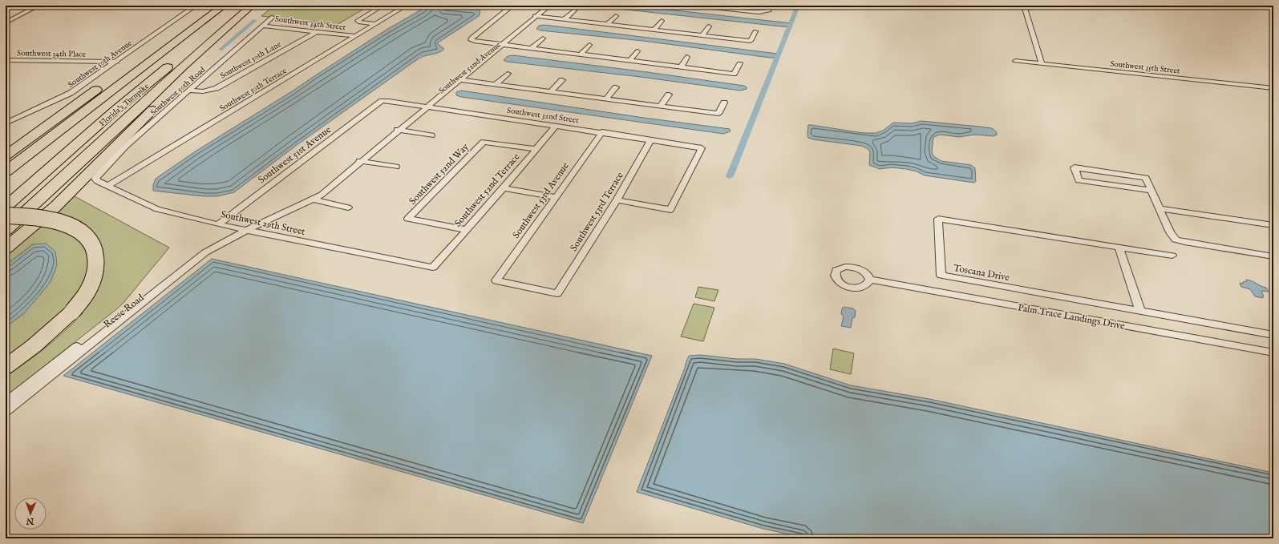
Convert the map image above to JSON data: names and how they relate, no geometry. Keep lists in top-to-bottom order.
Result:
{
  "streets": {
    "highway": ["Florida's Turnpike"],
    "street": [
      "Southwest 34th Street",
      "Southwest 34th Place",
      "Southwest 50th Lane",
      "Southwest 50th Avenue",
      "Southwest 35th Street",
      "Southwest 52nd Avenue",
      "Southwest 50th Terrace",
      "Southwest 50th Road",
      "Southwest 32nd Street",
      "Southwest 51st Avenue",
      "Southwest 52nd Way",
      "Southwest 52nd Terrace",
      "Southwest 53rd Avenue",
      "Southwest 53rd Terrace",
      "Southwest 29th Street",
      "Toscana Drive",
      "Reese Road",
      "Palm Trace Landings Drive"
    ]
  },
  "crossings": [
    ["Southwest 34th Street", "Southwest 50th Lane"],
    ["Southwest 34th Street", "Southwest 50th Terrace"],
    ["Southwest 34th Street", "Southwest 50th Road"],
    ["Southwest 34th Place", "Southwest 50th Avenue"],
    ["Southwest 50th Lane", "Southwest 50th Road"],
    ["Southwest 52nd Avenue", "Southwest 32nd Street"],
    ["Southwest 52nd Avenue", "Southwest 29th Street"],
    ["Southwest 52nd Avenue", "Reese Road"],
    ["Southwest 50th Terrace", "Southwest 29th Street"],
    ["Southwest 50th Road", "Southwest 29th Street"],
    ["Southwest 32nd Street", "Southwest 51st Avenue"],
    ["Southwest 32nd Street", "Southwest 52nd Terrace"],
    ["Southwest 32nd Street", "Southwest 53rd Avenue"],
    ["Southwest 32nd Street", "Southwest 53rd Terrace"],
    ["Southwest 51st Avenue", "Southwest 29th Street"],
    ["Southwest 52nd Way", "Southwest 52nd Terrace"],
    ["Southwest 52nd Terrace", "Southwest 29th Street"],
    ["Southwest 53rd Avenue", "Southwest 53rd Terrace"],
    ["Southwest 29th Street", "Reese Road"]
  ],
  "north": "bottom"
}
